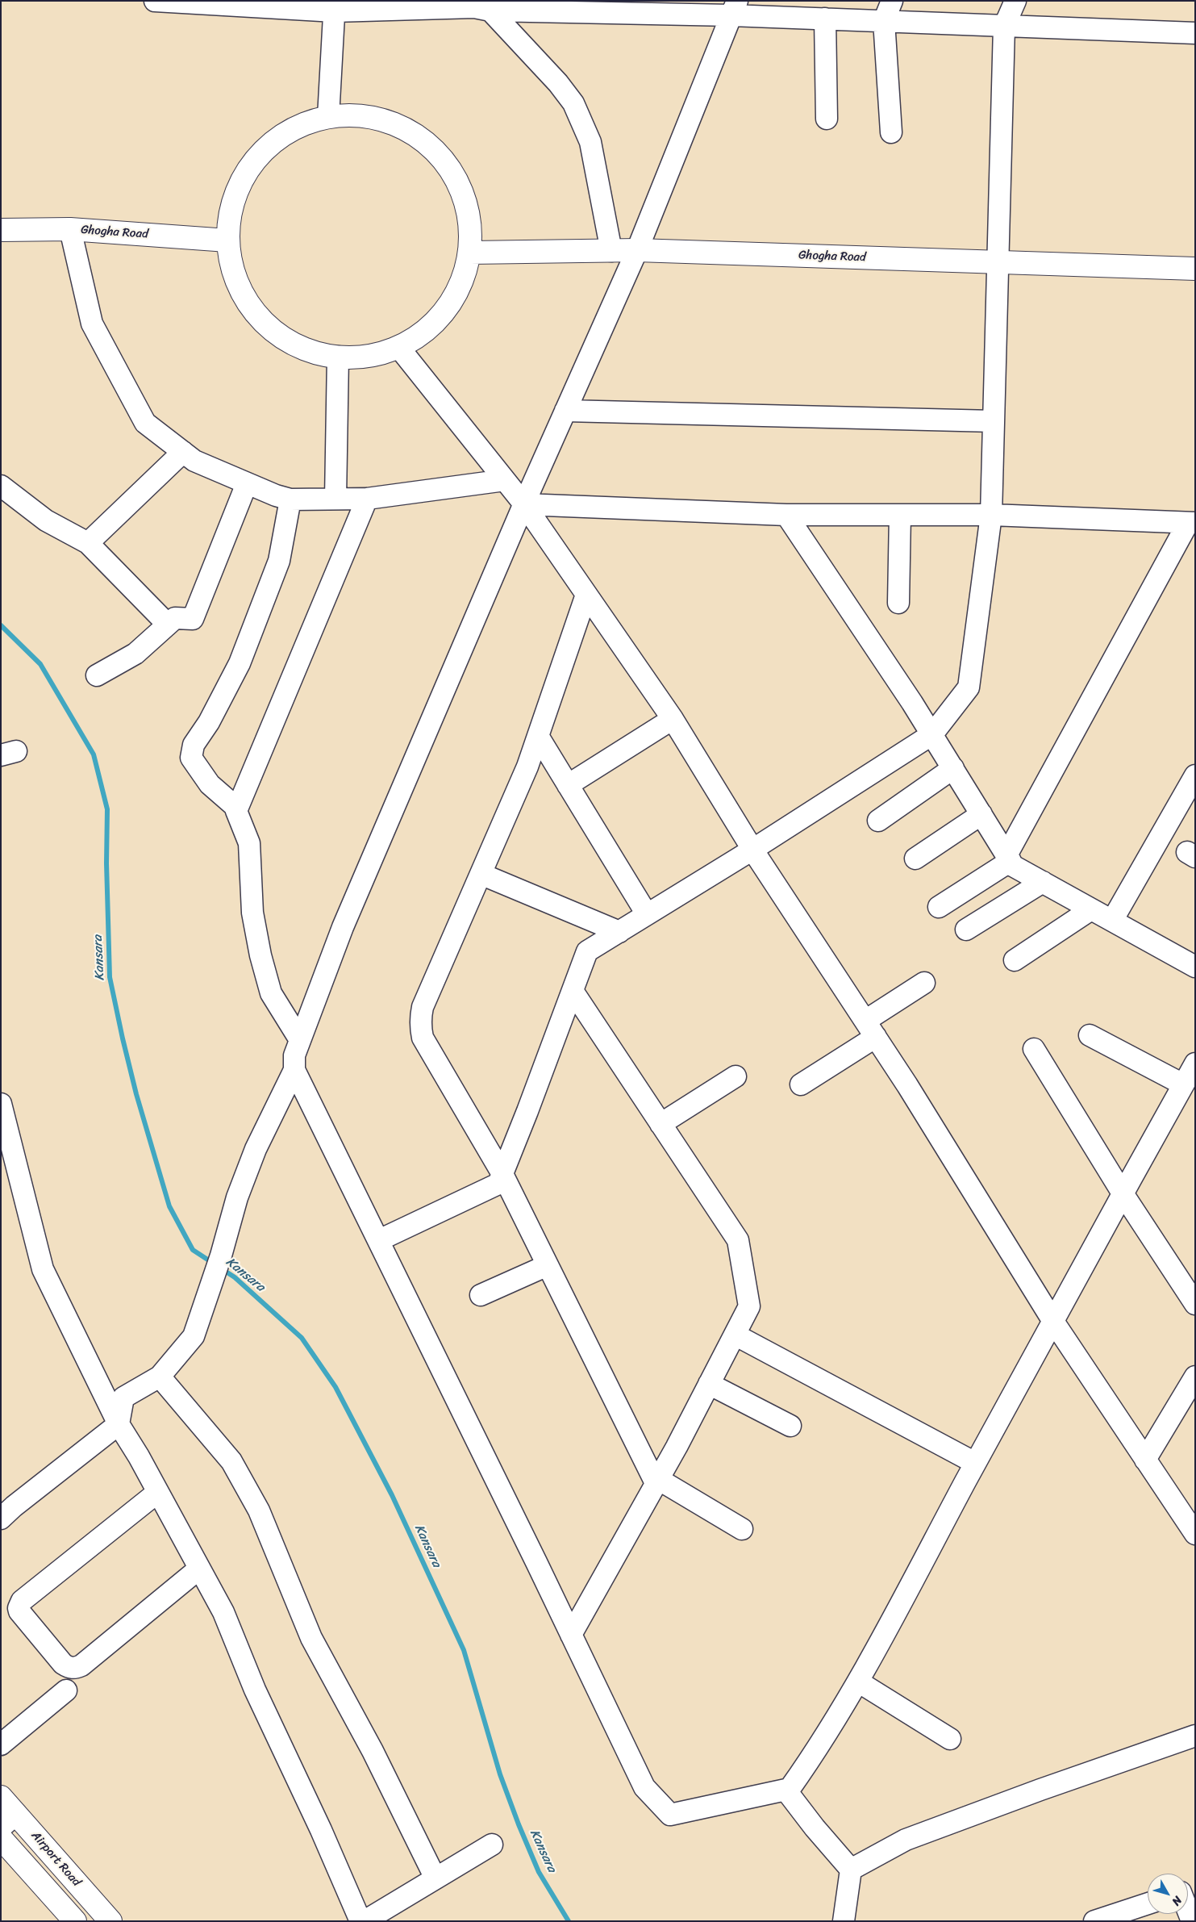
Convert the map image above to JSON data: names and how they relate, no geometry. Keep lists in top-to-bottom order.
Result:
{
  "streets": {
    "main road": ["Ghogha Road", "Airport Road"]
  },
  "water": ["Kansara"],
  "north": "bottom right"
}
